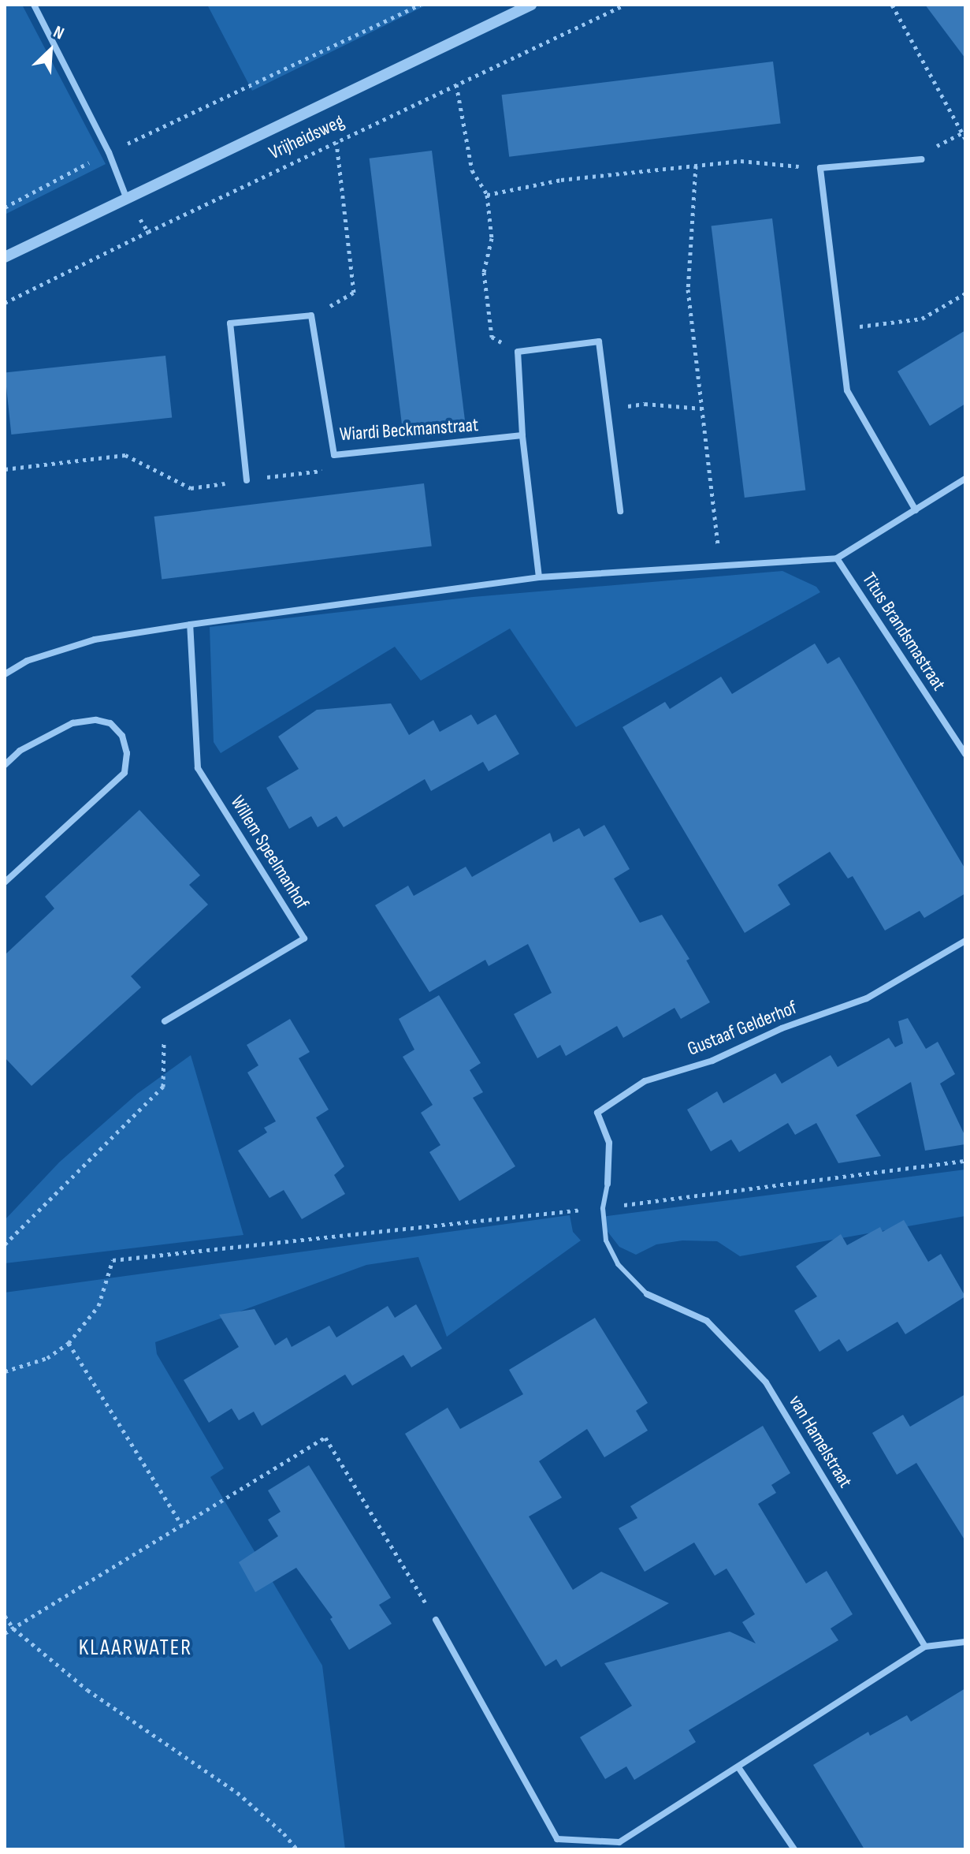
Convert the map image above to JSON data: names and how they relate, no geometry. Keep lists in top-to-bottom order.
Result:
{
  "streets": {
    "street": [
      "Vrijheidsweg",
      "Wiardi Beckmanstraat",
      "Titus Brandsmastraat",
      "Willem Speelmanhof",
      "Gustaaf Gelderhof",
      "van Hamelstraat"
    ]
  },
  "districts": ["KLAARWATER"],
  "north": "top right"
}
